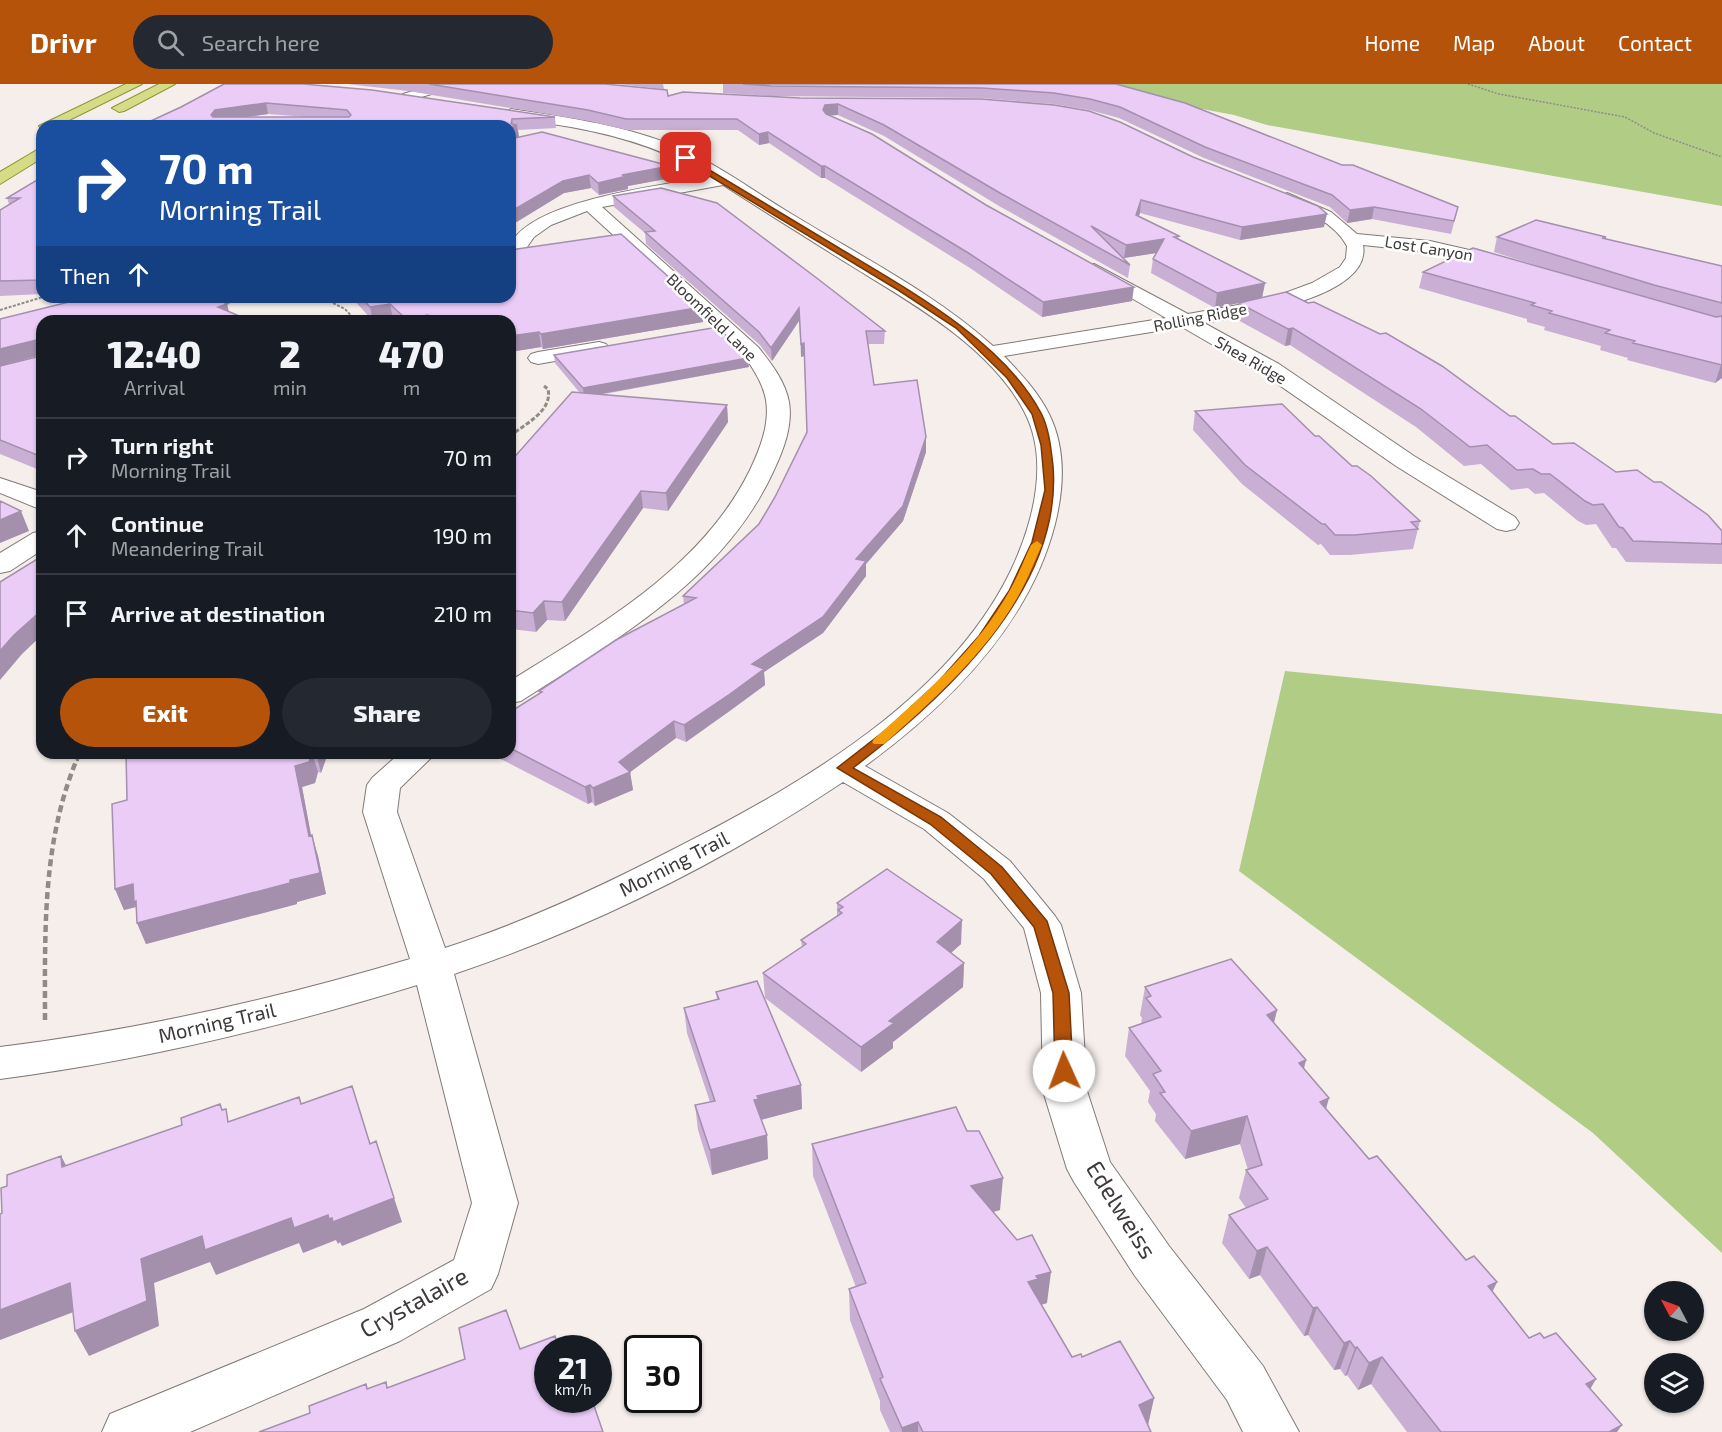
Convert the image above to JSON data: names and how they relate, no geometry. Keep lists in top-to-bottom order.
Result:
{
  "streets": {
    "street": [
      "Lost Canyon",
      "Bloomfield Lane",
      "Rolling Ridge",
      "Shea Ridge",
      "Morning Trail",
      "Edelweiss",
      "Crystalaire"
    ]
  },
  "crossings": [
    ["Lost Canyon", "Rolling Ridge"],
    ["Rolling Ridge", "Shea Ridge"],
    ["Rolling Ridge", "Morning Trail"],
    ["Morning Trail", "Edelweiss"],
    ["Morning Trail", "Crystalaire"]
  ],
  "north": "top left",
  "page": {
    "header": "Drivr",
    "search": "Search here",
    "nav": [
      "Home",
      "Map",
      "About",
      "Contact"
    ],
    "turn": ["70 m", "Morning Trail"],
    "then": "Then",
    "eta": [
      "12:40",
      "Arrival",
      "2",
      "min",
      "470",
      "m"
    ],
    "list": [
      {
        "name": "Turn right",
        "note": "Morning Trail",
        "value": "70 m"
      },
      {
        "name": "Continue",
        "note": "Meandering Trail",
        "value": "190 m"
      },
      {
        "name": "Arrive at destination",
        "value": "210 m"
      }
    ],
    "buttons": ["Exit", "Share"],
    "speed": "21 km/h",
    "limit": "30"
  }
}
